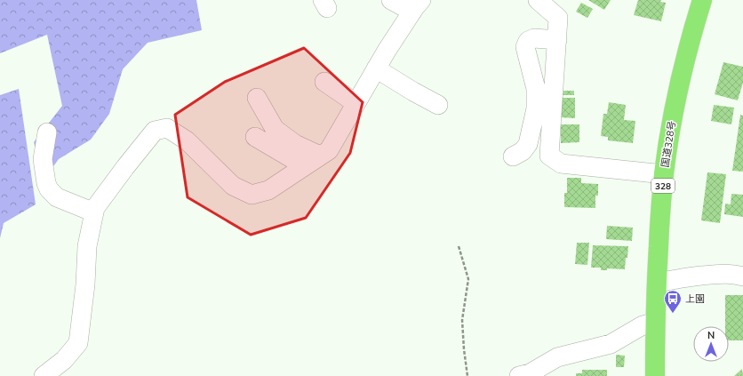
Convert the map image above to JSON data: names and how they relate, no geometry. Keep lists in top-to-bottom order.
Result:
{
  "streets": {
    "highway": ["国道328号", "328"]
  },
  "places": {
    "bus stop": ["上園"]
  },
  "north": "top"
}
